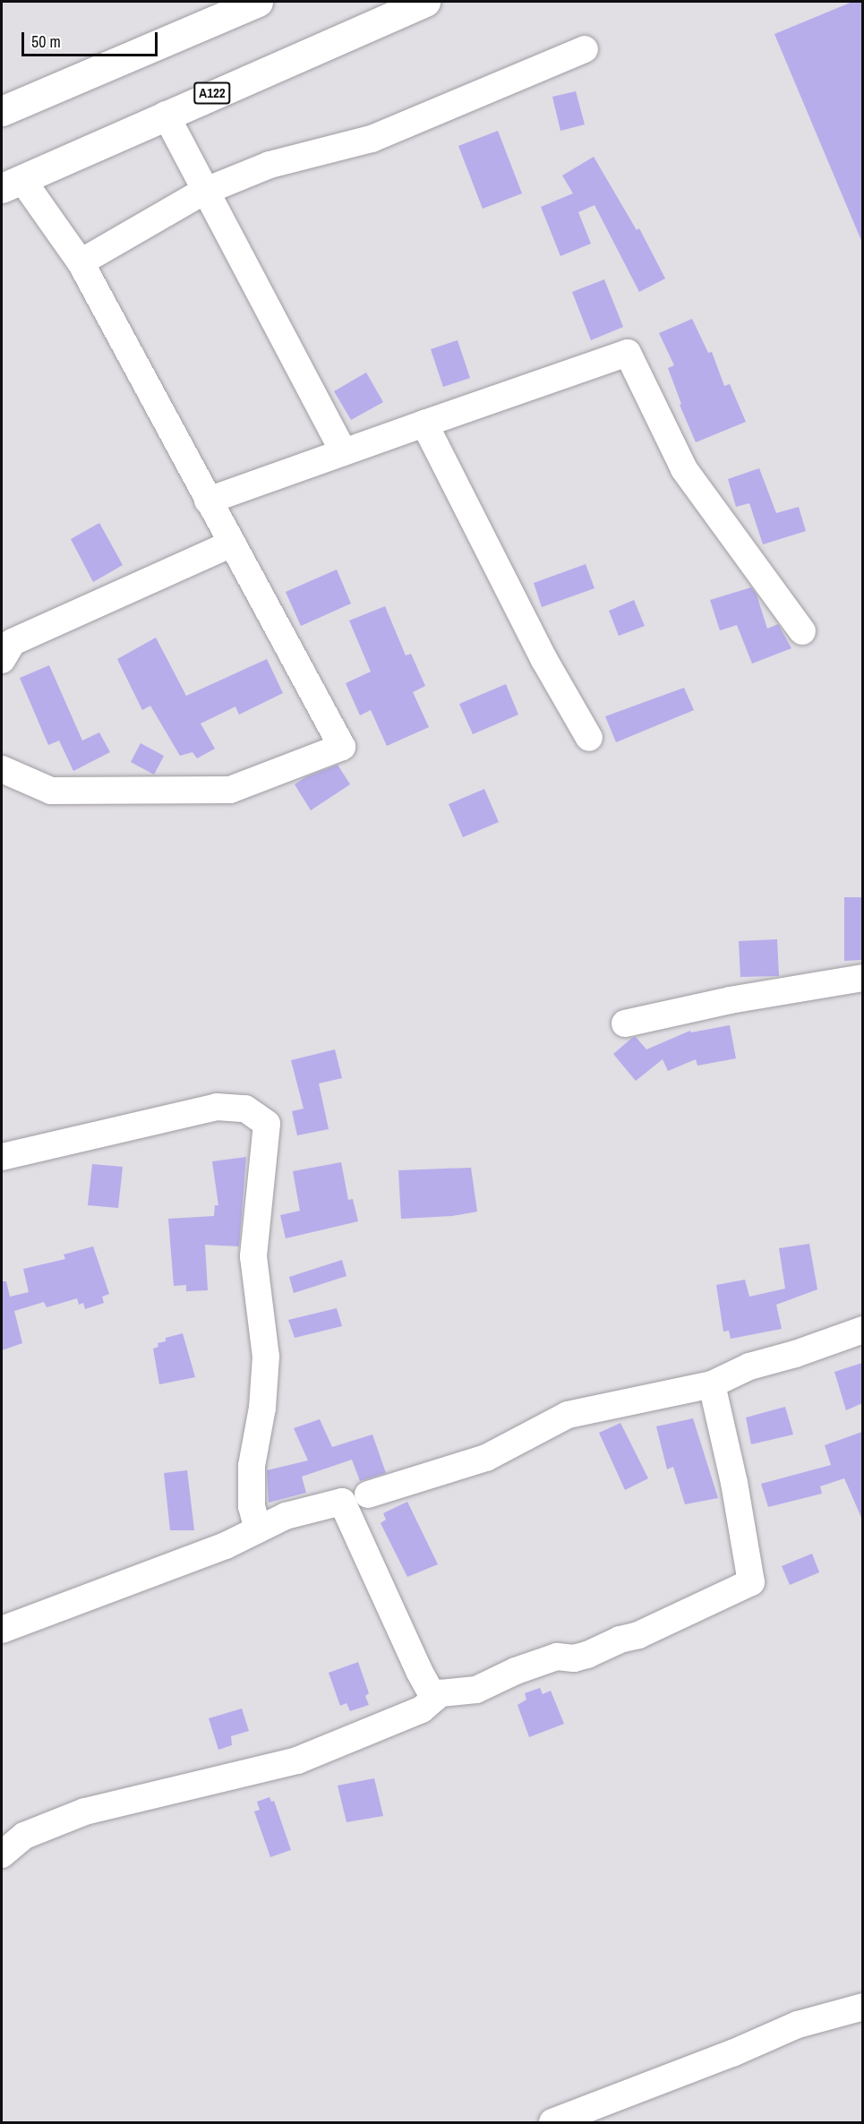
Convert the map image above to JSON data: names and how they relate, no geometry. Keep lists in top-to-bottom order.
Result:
{
  "streets": {
    "highway": ["A122"]
  },
  "scale_bar": "50 m"
}
